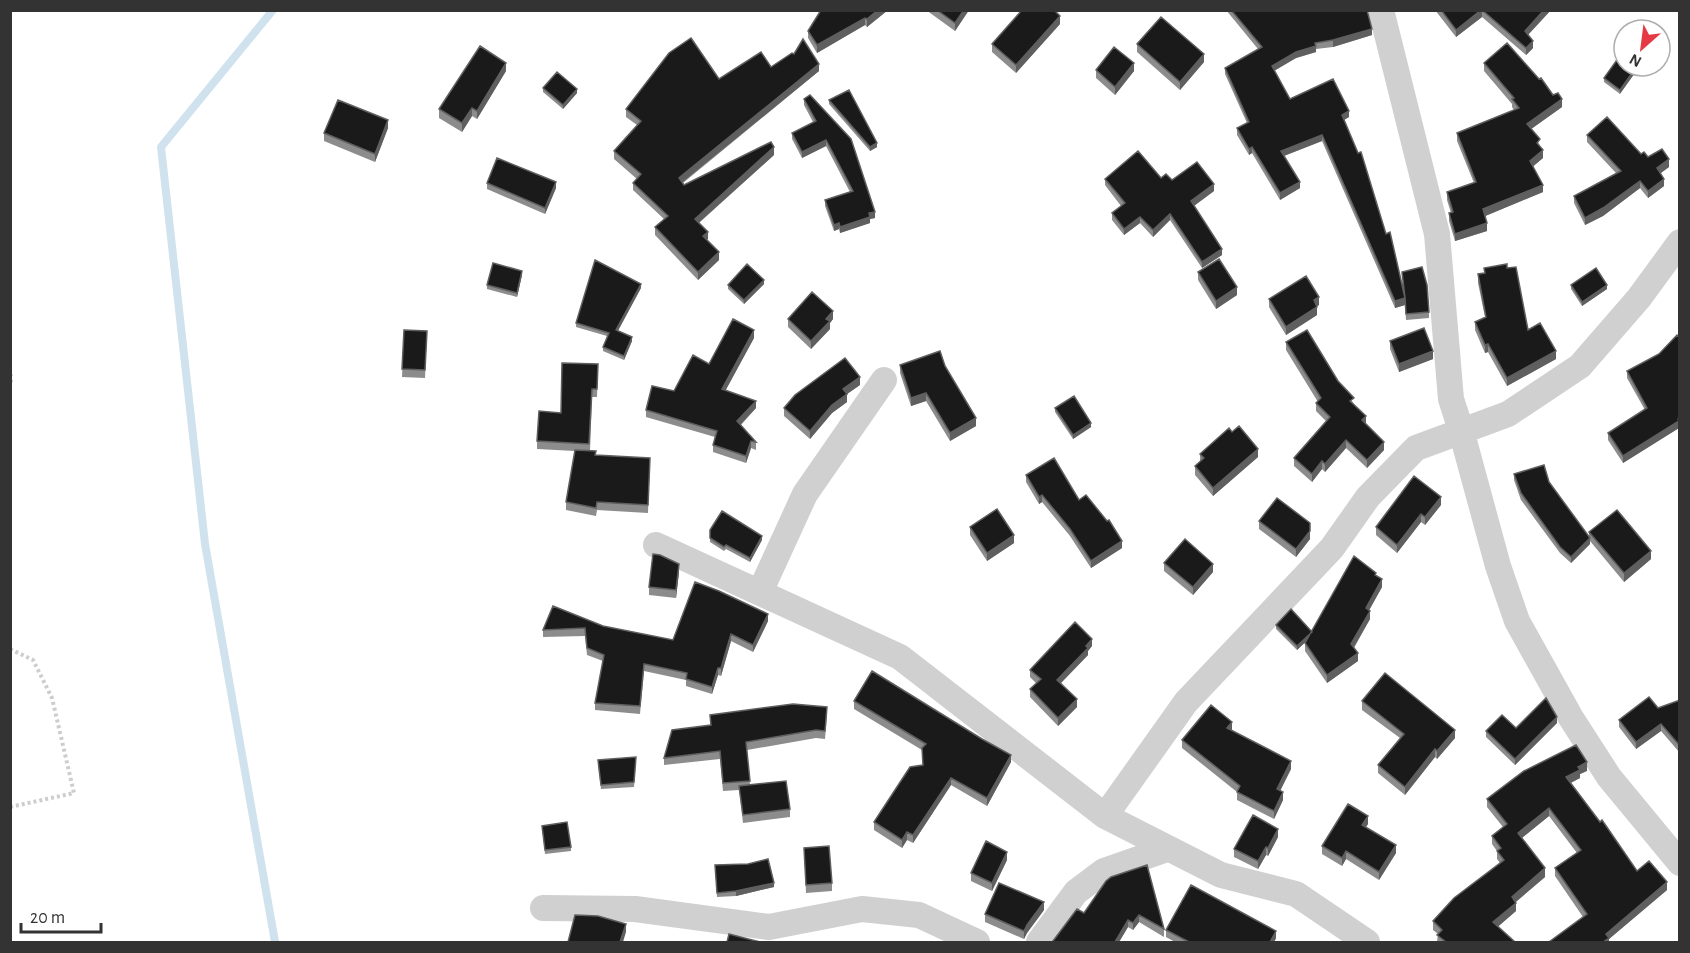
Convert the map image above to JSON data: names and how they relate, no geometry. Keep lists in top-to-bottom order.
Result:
{
  "scale_bar": "20 m",
  "north": "bottom left"
}
